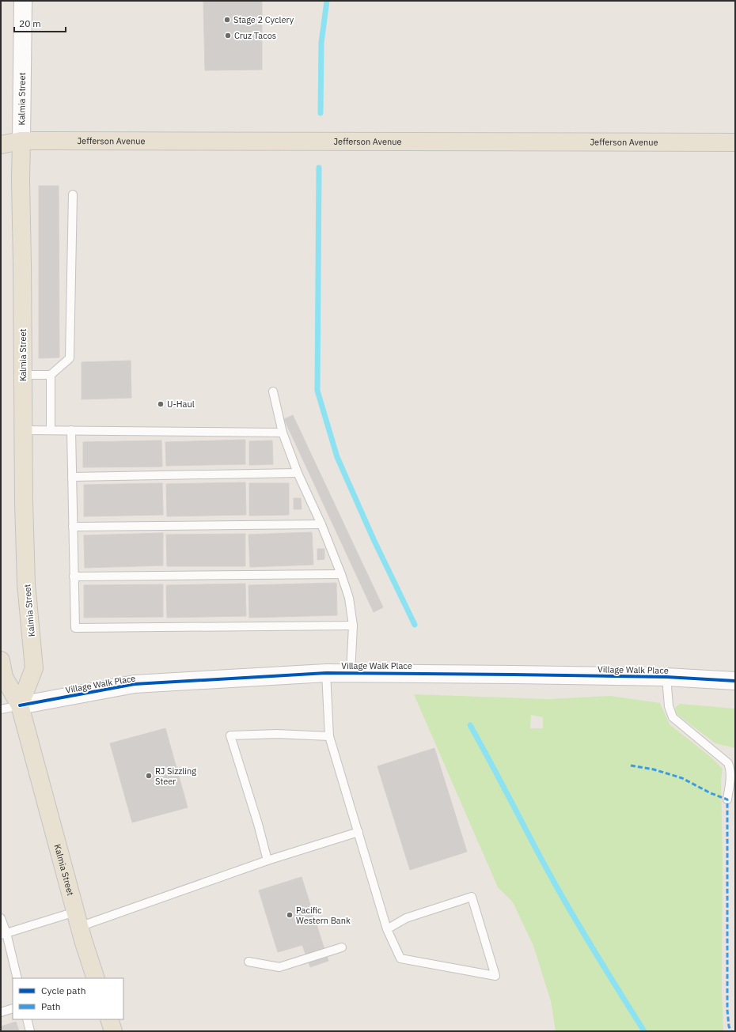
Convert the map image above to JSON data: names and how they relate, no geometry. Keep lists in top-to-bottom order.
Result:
{
  "streets": {
    "main road": ["Kalmia Street", "Jefferson Avenue"],
    "street": ["Village Walk Place"]
  },
  "crossings": [
    ["Kalmia Street", "Jefferson Avenue"],
    ["Kalmia Street", "Village Walk Place"]
  ],
  "places": [
    "Stage 2 Cyclery",
    "Cruz Tacos",
    "U-Haul",
    "RJ Sizzling Steer",
    "Pacific Western Bank"
  ],
  "legend": ["Cycle path", "Path"],
  "scale_bar": "20 m"
}
